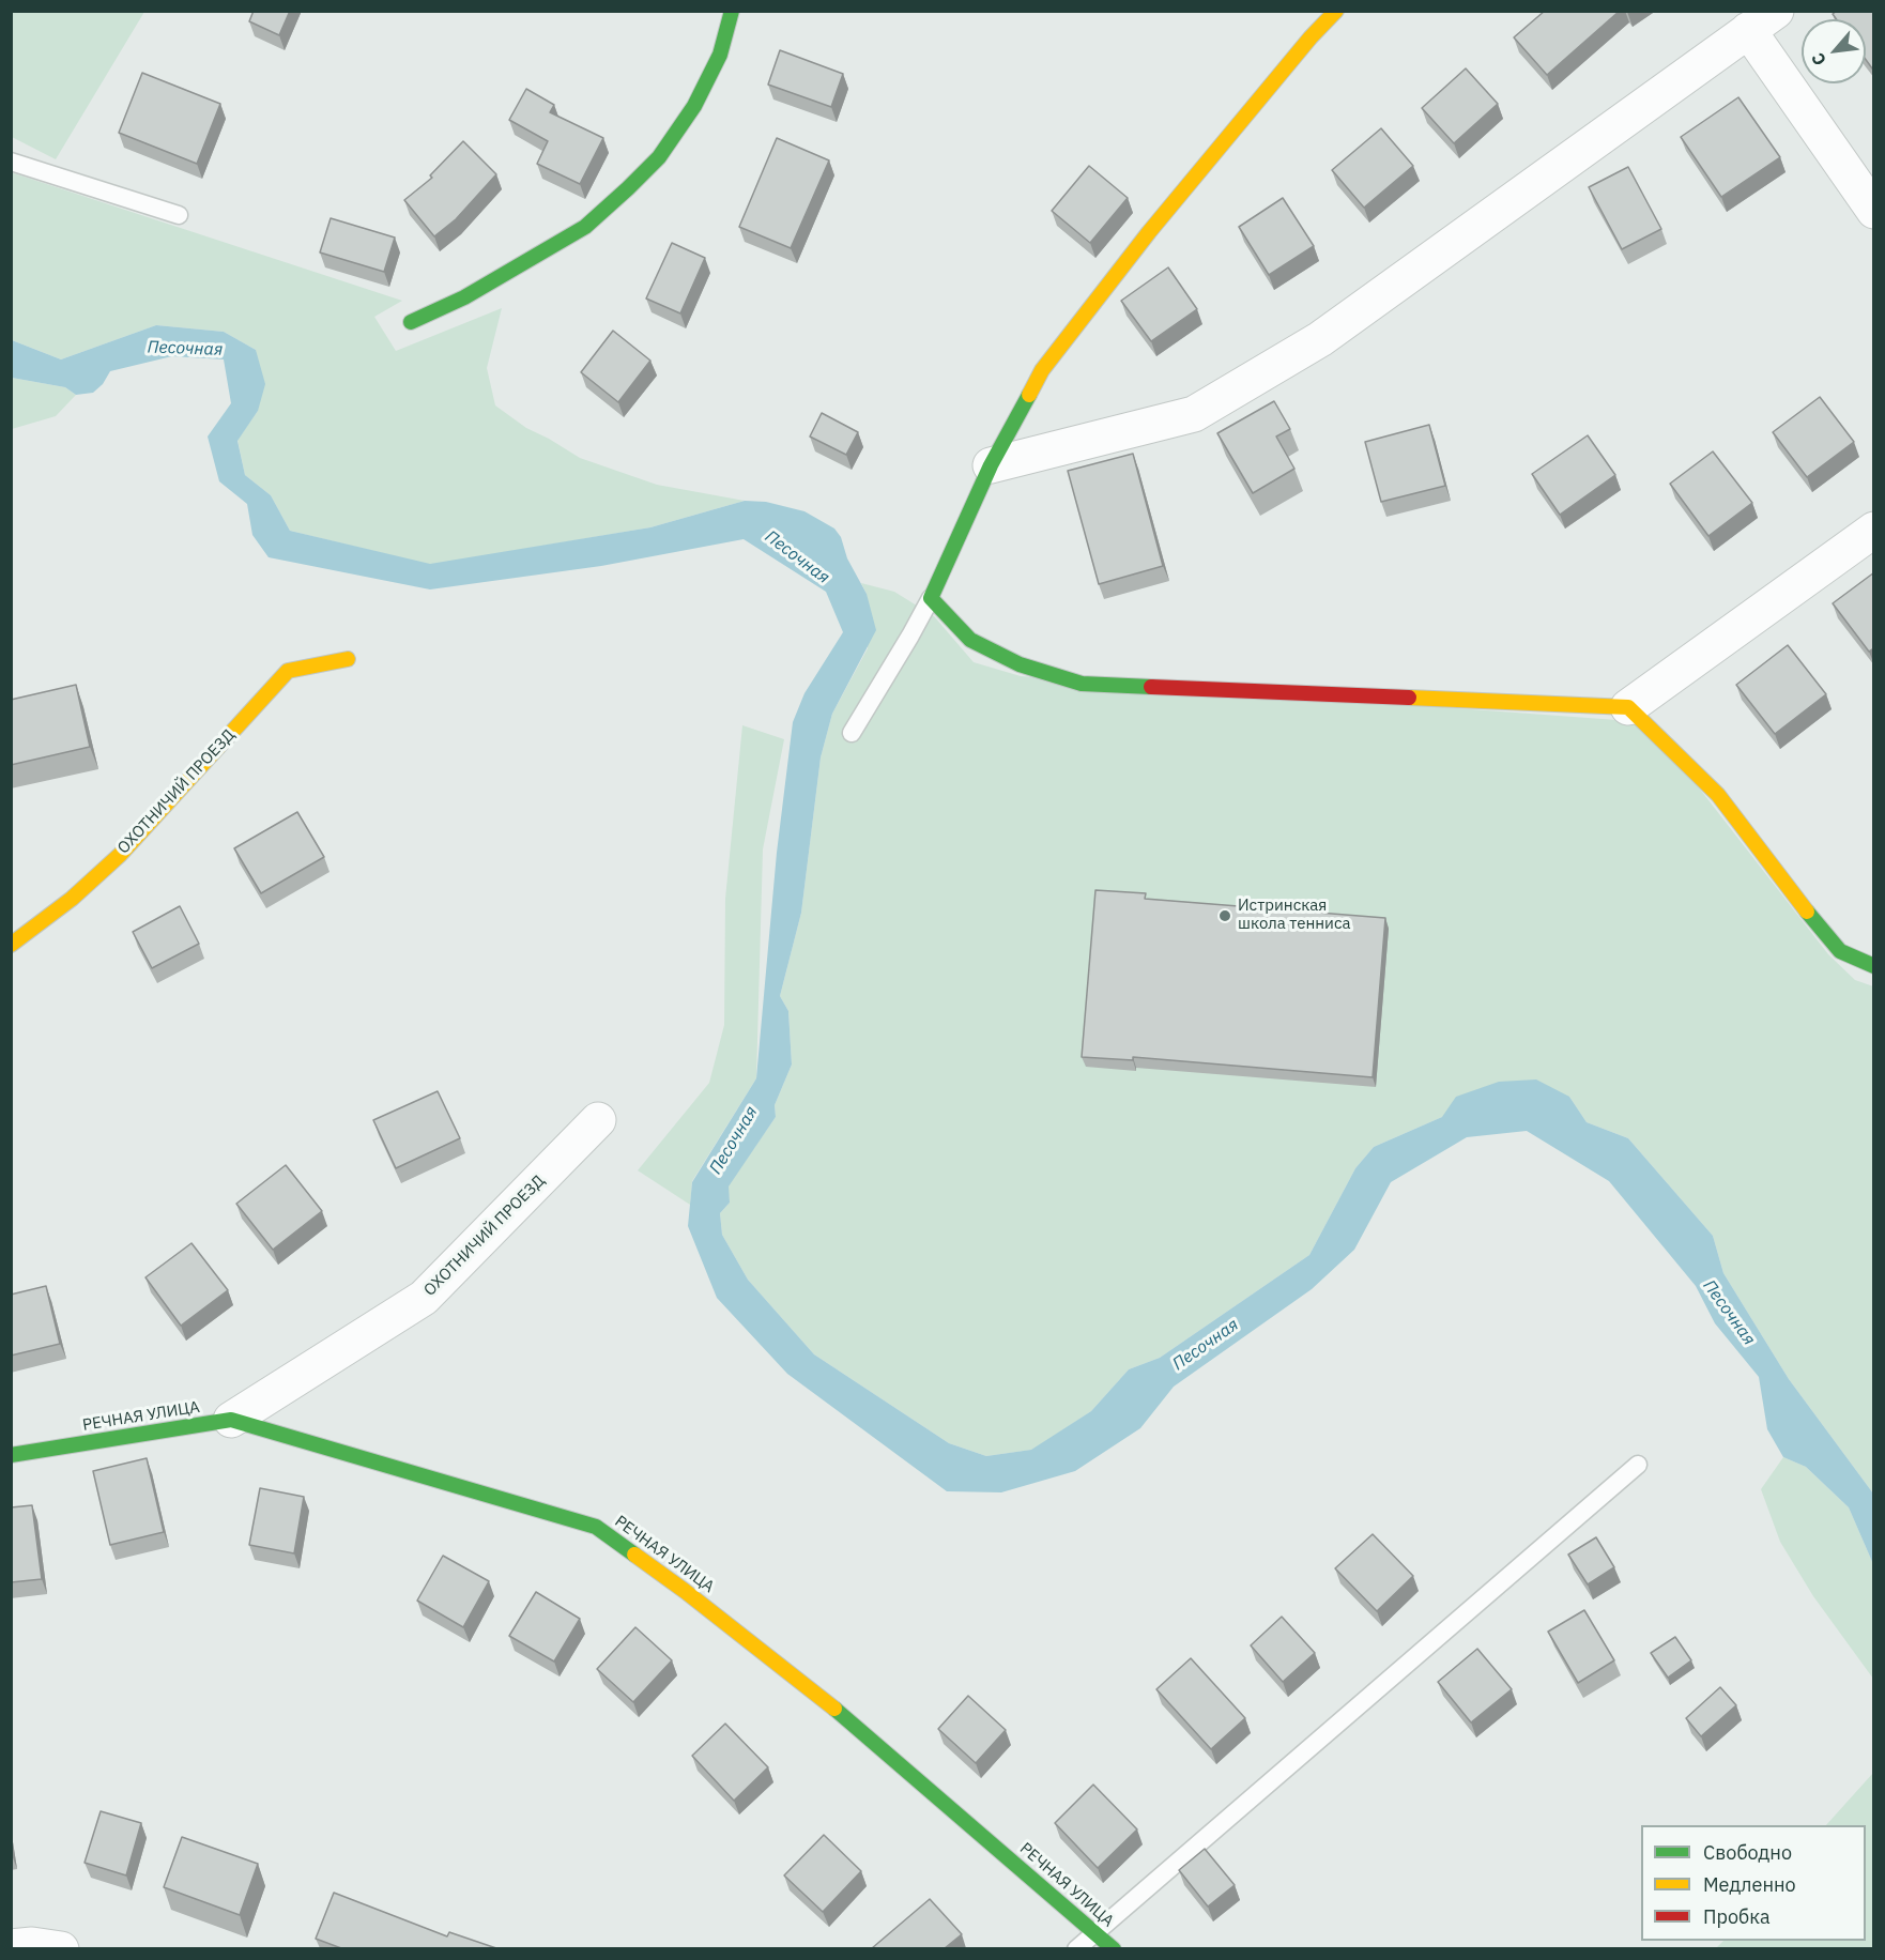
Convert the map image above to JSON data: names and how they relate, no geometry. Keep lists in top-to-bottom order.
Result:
{
  "streets": {
    "street": ["ОХОТНИЧИЙ ПРОЕЗД", "РЕЧНАЯ УЛИЦА"]
  },
  "crossings": [
    ["ОХОТНИЧИЙ ПРОЕЗД", "РЕЧНАЯ УЛИЦА"]
  ],
  "water": ["Песочная"],
  "places": ["Истринская школа тенниса"],
  "legend": ["Свободно", "Медленно", "Пробка"],
  "north": "bottom left"
}
